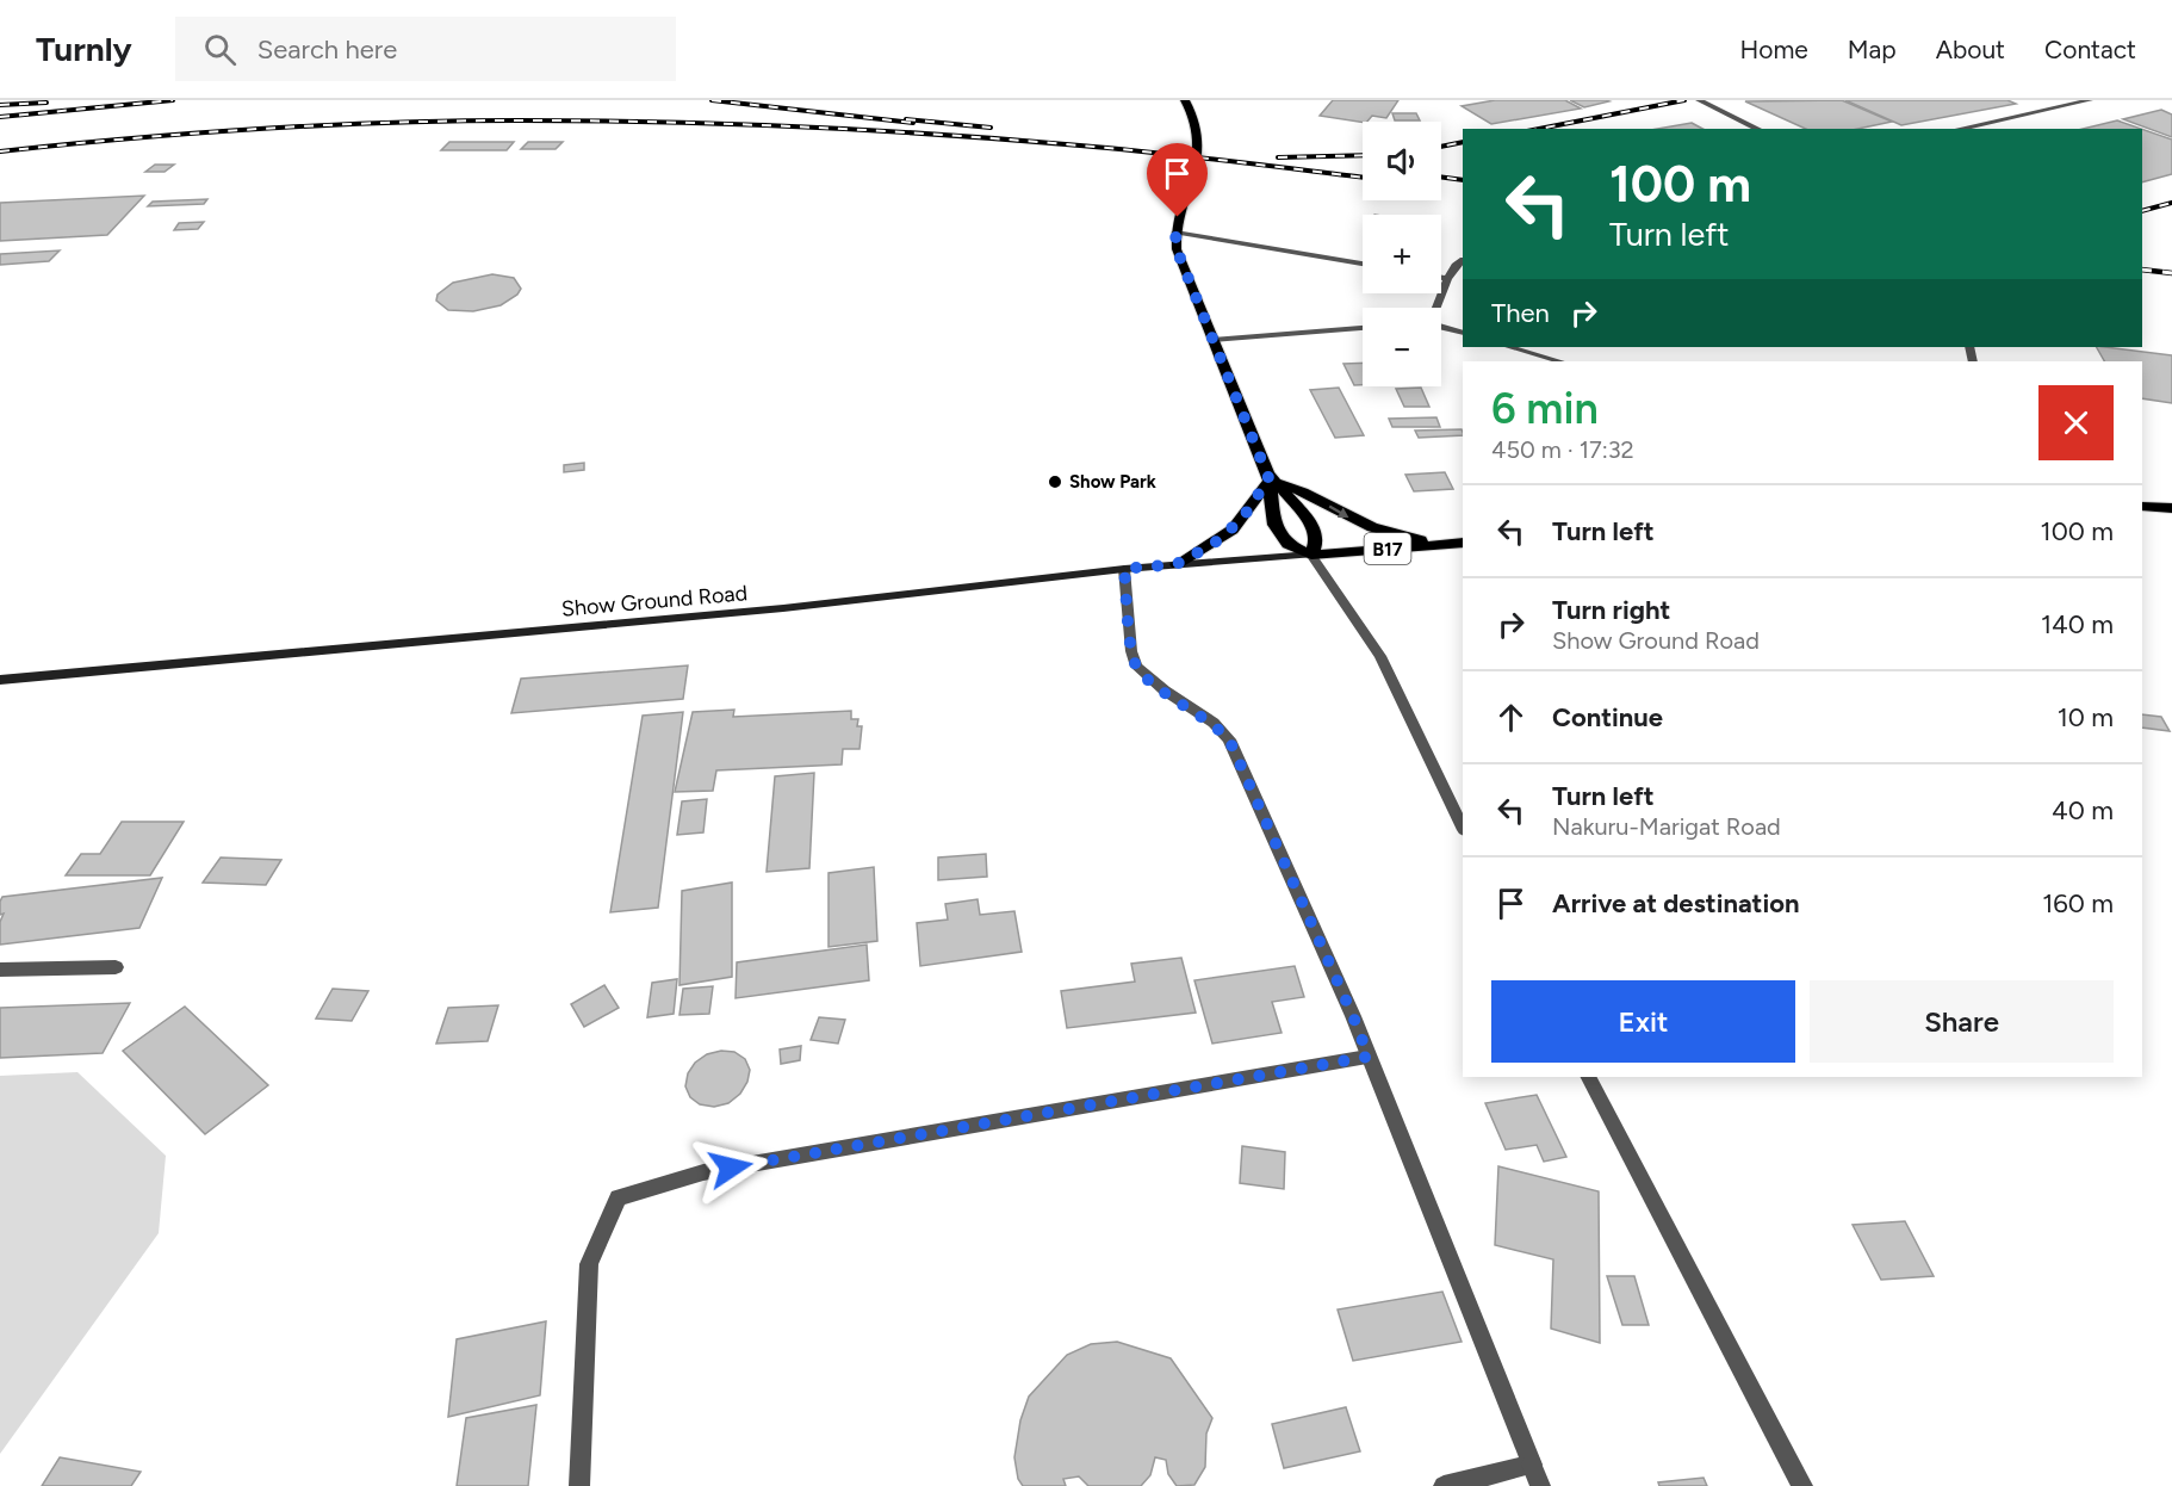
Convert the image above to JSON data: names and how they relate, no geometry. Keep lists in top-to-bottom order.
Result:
{
  "streets": {
    "main road": ["B17", "Show Ground Road"]
  },
  "crossings": [
    ["B17", "Show Ground Road"]
  ],
  "places": ["Show Park"],
  "page": {
    "header": "Turnly",
    "search": "Search here",
    "nav": [
      "Home",
      "Map",
      "About",
      "Contact"
    ],
    "map_buttons": ["+", "−"],
    "turn": ["100 m", "Turn left"],
    "then": "Then",
    "heading": ["6 min", "450 m · 17:32"],
    "list": [
      {
        "name": "Turn left",
        "value": "100 m"
      },
      {
        "name": "Turn right",
        "note": "Show Ground Road",
        "value": "140 m"
      },
      {
        "name": "Continue",
        "value": "10 m"
      },
      {
        "name": "Turn left",
        "note": "Nakuru-Marigat Road",
        "value": "40 m"
      },
      {
        "name": "Arrive at destination",
        "value": "160 m"
      }
    ],
    "buttons": ["Exit", "Share"]
  }
}
